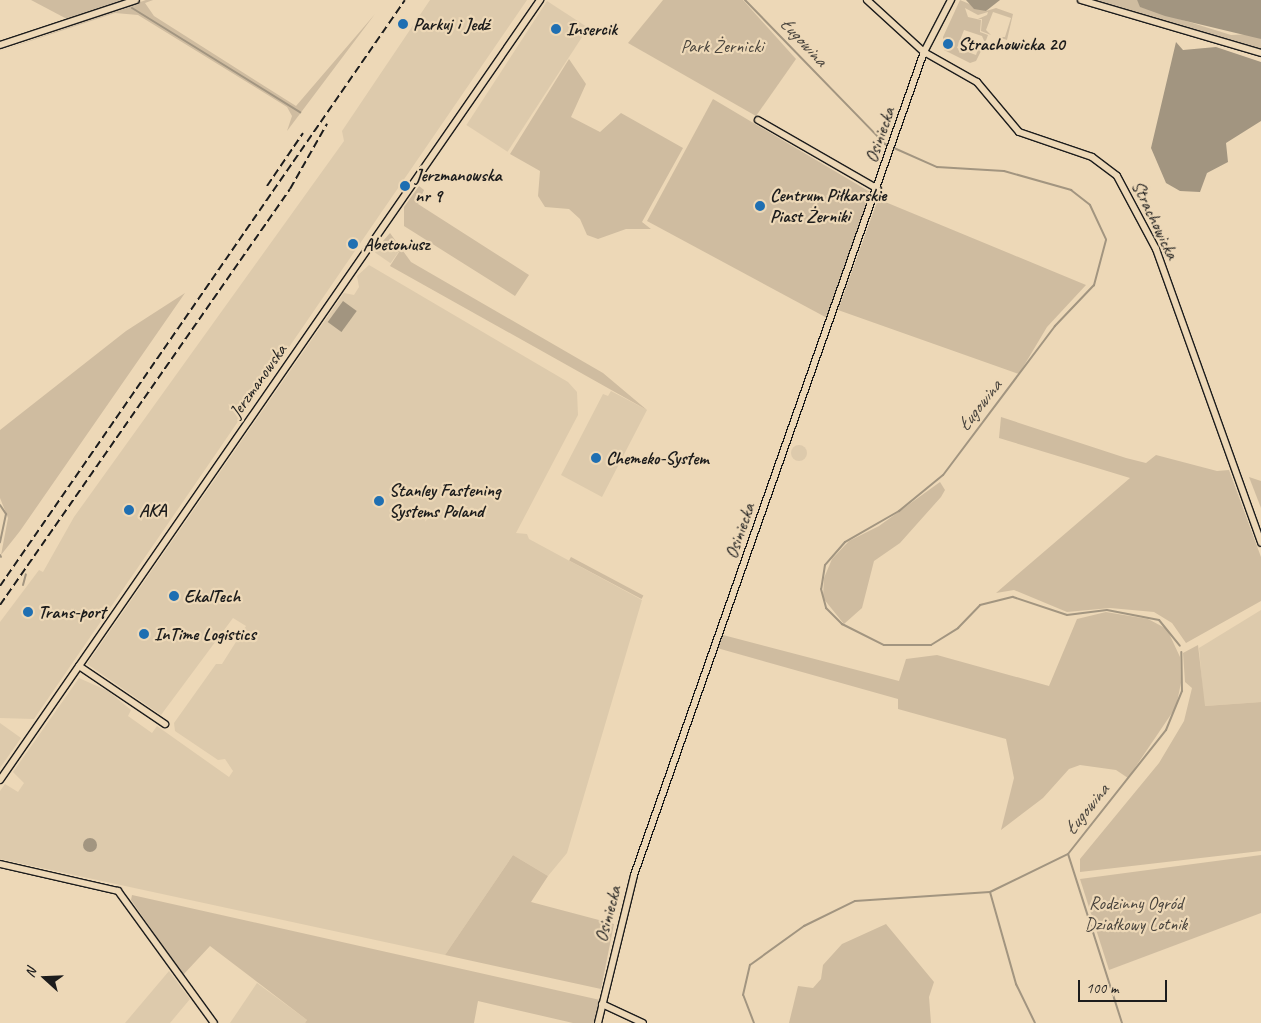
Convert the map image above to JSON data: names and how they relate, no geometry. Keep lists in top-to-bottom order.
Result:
{
  "streets": {
    "street": ["Osiniecka", "Strachowicka", "Jerzmanowska"]
  },
  "crossings": [
    ["Osiniecka", "Strachowicka"]
  ],
  "water": ["Ługowina"],
  "parks": ["Park Żernicki", "Rodzinny Ogród Działkowy Lotnik"],
  "places": [
    "Parkuj i Jedź",
    "Insercik",
    "Strachowicka 20",
    "Jerzmanowska nr 9",
    "Centrum Piłkarskie Piast Żerniki",
    "Abetoniusz",
    "Chemeko-System",
    "Stanley Fastening Systems Poland",
    "AKA",
    "EkalTech",
    "Trans-port",
    "InTime Logistics"
  ],
  "scale_bar": "100 m",
  "north": "left"
}
